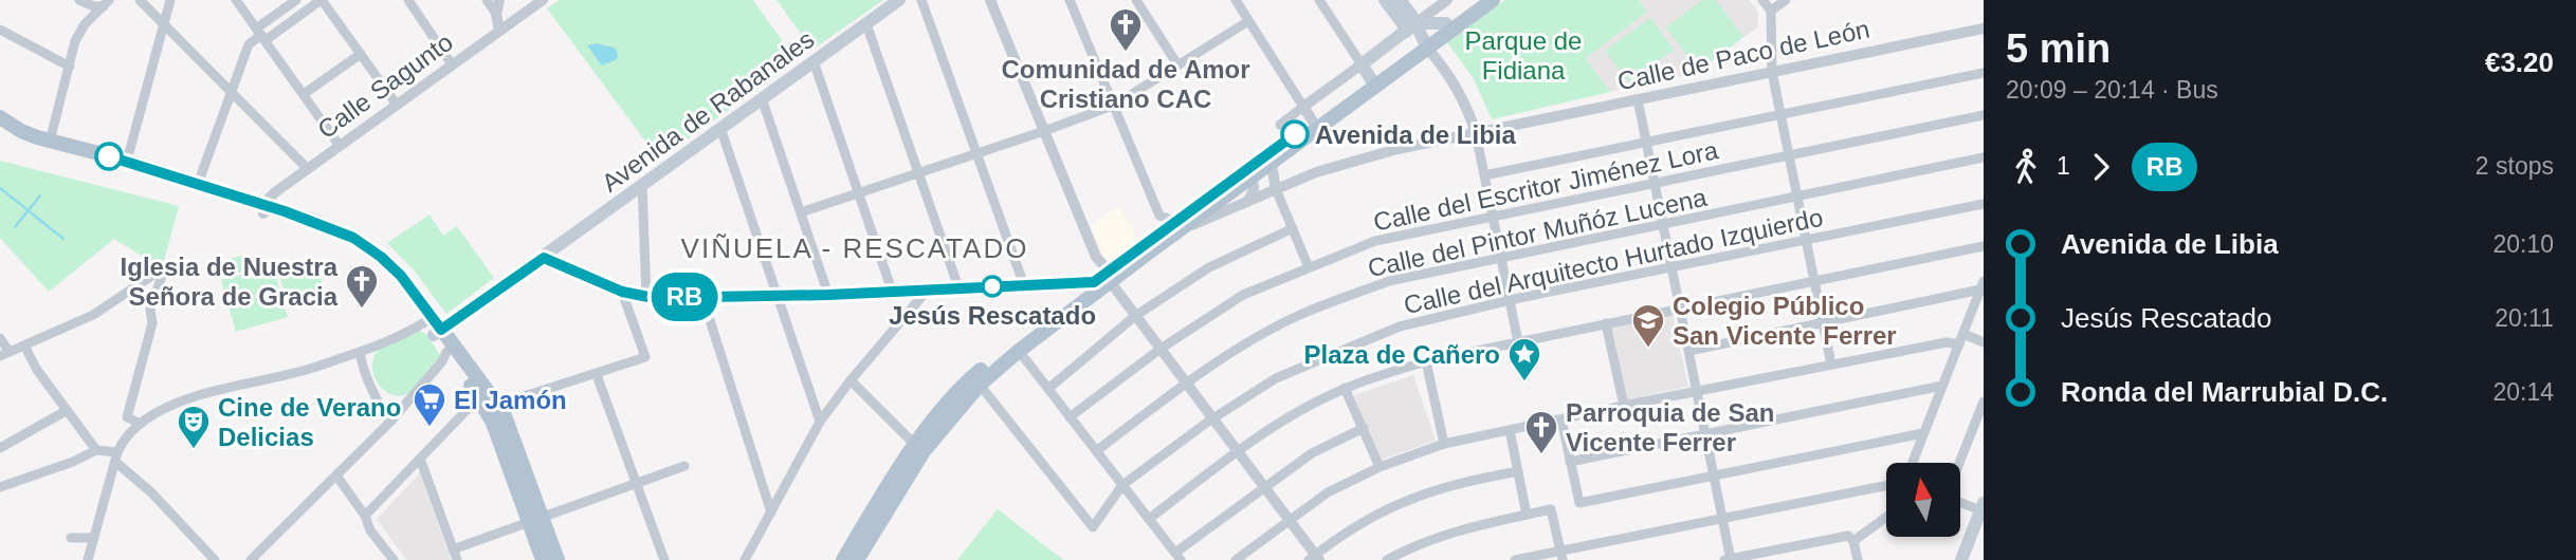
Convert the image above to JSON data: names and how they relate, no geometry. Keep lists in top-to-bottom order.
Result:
{
  "streets": {
    "main road": ["Avenida de Rabanales"],
    "street": [
      "Calle de Paco de León",
      "Calle Sagunto",
      "Calle del Escritor Jiménez Lora",
      "Calle del Pintor Muñóz Lucena",
      "Calle del Arquitecto Hurtado Izquierdo"
    ]
  },
  "districts": ["VIÑUELA - RESCATADO"],
  "parks": ["Parque de Fidiana"],
  "places": {
    "church": ["Comunidad de Amor Cristiano CAC", "Iglesia de Nuestra Señora de Gracia", "Parroquia de San Vicente Ferrer"],
    "other": ["Avenida de Libia", "Jesús Rescatado"],
    "school or university": ["Colegio Público San Vicente Ferrer"],
    "place": ["Plaza de Cañero"],
    "supermarket": ["El Jamón"],
    "theatre": ["Cine de Verano Delicias"]
  },
  "lines": ["bus line RB"],
  "north": "top",
  "page": {
    "on_map": "RB",
    "heading": ["5 min", "20:09 – 20:14 · Bus", "€3.20"],
    "legs": ["1", "RB", "2 stops"],
    "list": [
      {
        "name": "Avenida de Libia",
        "value": "20:10"
      },
      {
        "name": "Jesús Rescatado",
        "value": "20:11"
      },
      {
        "name": "Ronda del Marrubial D.C.",
        "value": "20:14"
      }
    ]
  }
}
